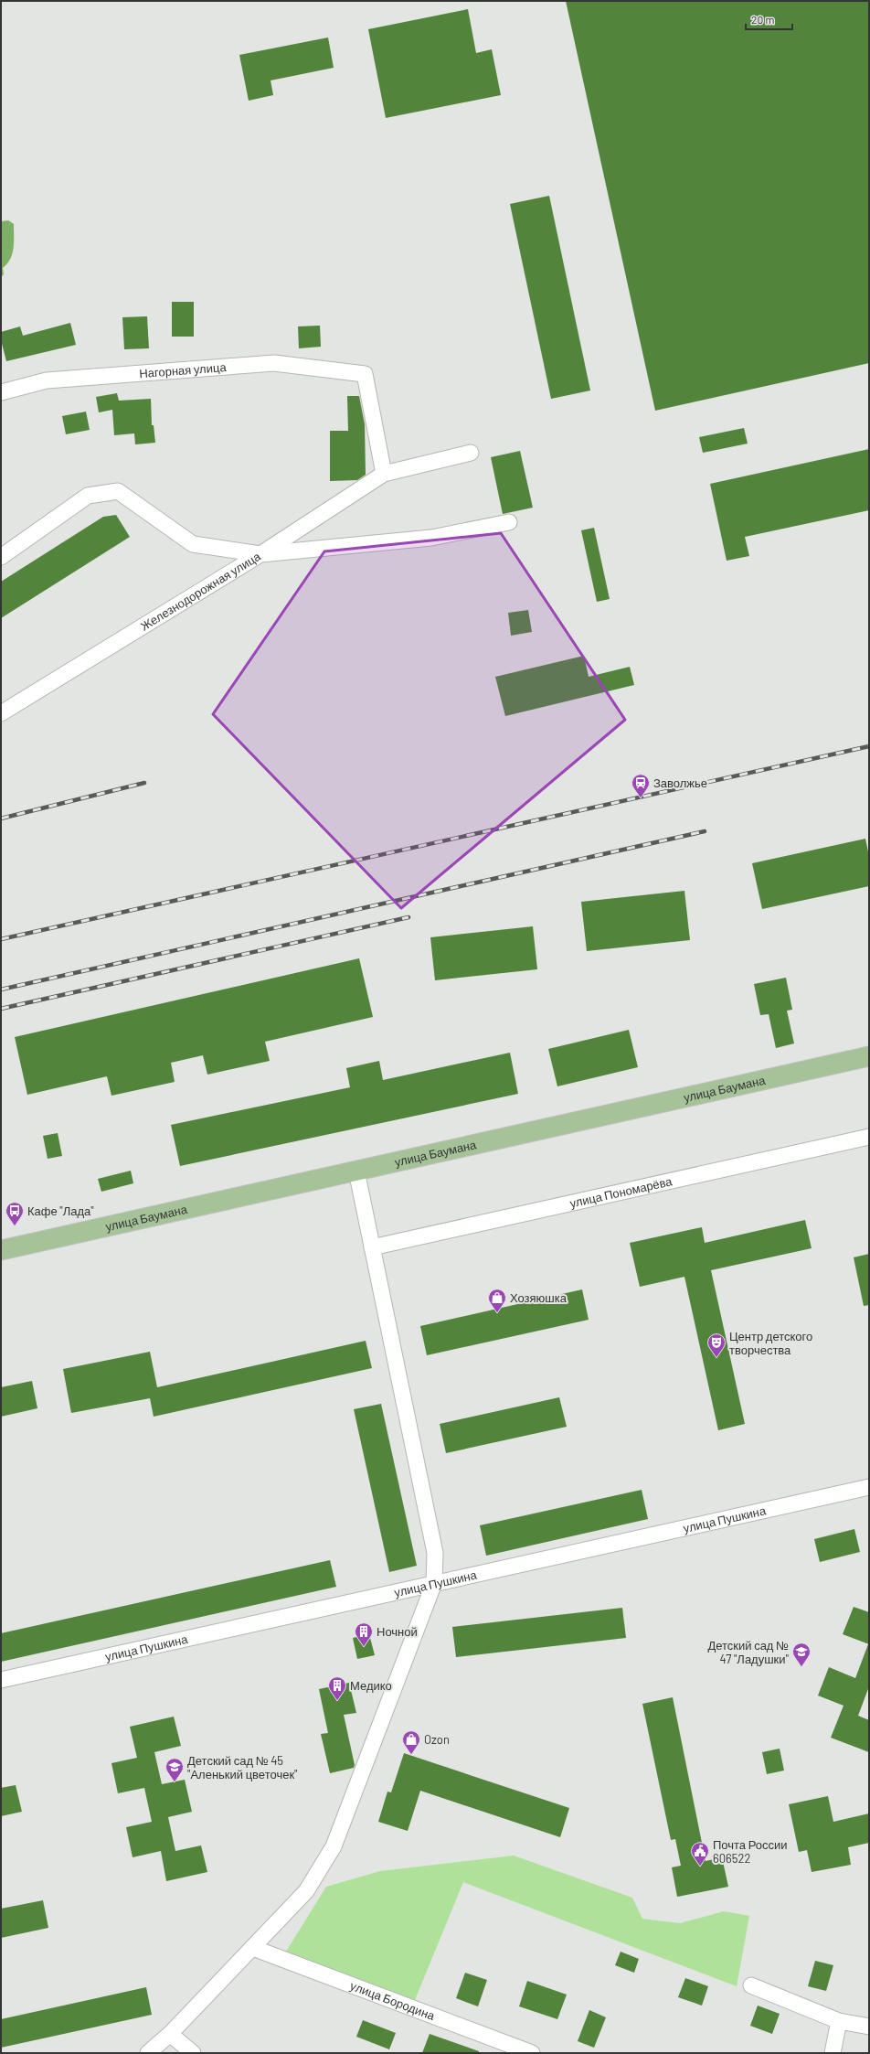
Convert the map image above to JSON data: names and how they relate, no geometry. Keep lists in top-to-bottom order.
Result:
{
  "streets": {
    "main road": ["улица Баумана"],
    "street": [
      "Нагорная улица",
      "Железнодорожная улица",
      "улица Пономарёва",
      "улица Пушкина",
      "улица Бородина"
    ]
  },
  "places": {
    "station": ["Заволжье"],
    "bus stop": ["Кафе \"Лада\""],
    "shop": ["Хозяюшка", "Ozon"],
    "theatre": ["Центр детского творчества"],
    "building": ["Ночной", "Медико"],
    "school or university": ["Детский сад № 47 \"Ладушки\"", "Детский сад № 45 \"Аленький цветочек\""],
    "public building": ["Почта России 606522"]
  },
  "scale_bar": "20 m"
}
